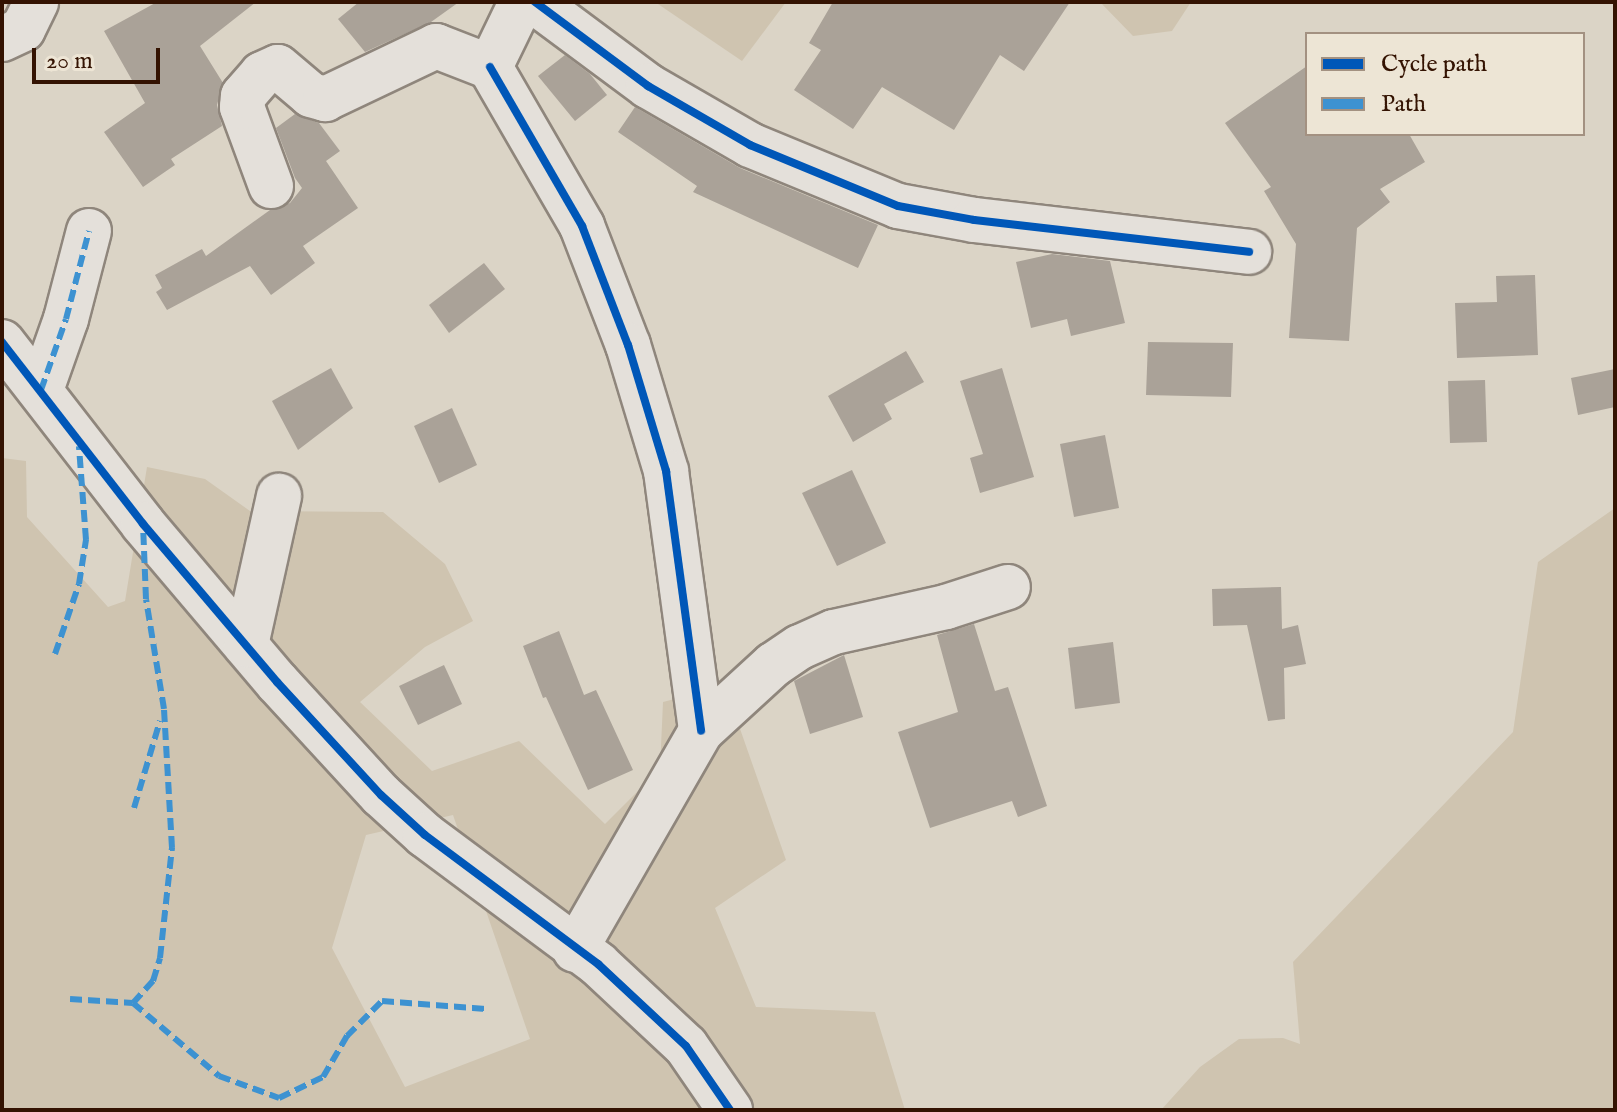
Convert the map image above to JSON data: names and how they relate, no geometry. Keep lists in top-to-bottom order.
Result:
{
  "legend": ["Cycle path", "Path"],
  "scale_bar": "20 m"
}
